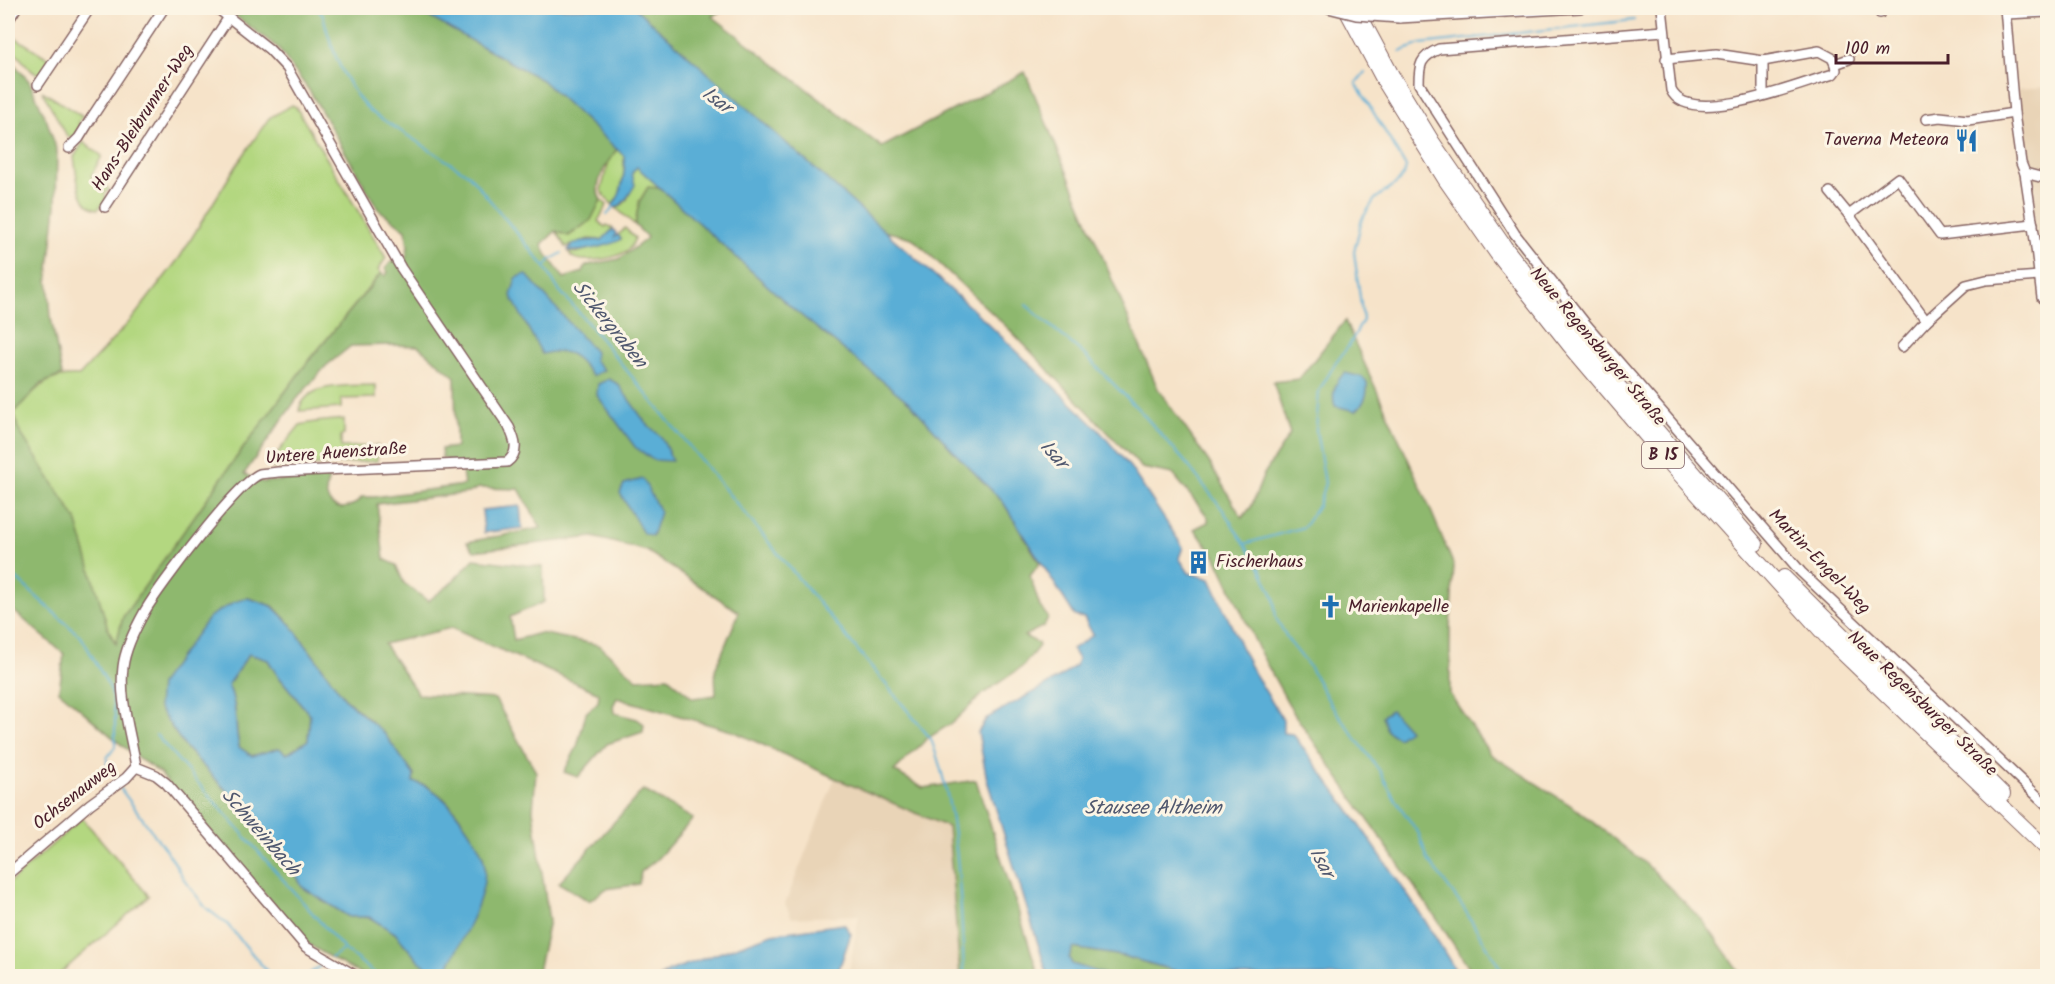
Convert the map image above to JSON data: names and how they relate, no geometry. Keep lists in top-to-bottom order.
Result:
{
  "streets": {
    "highway": ["Neue Regensburger Straße", "B 15"],
    "street": [
      "Hans-Bleibrunner-Weg",
      "Untere Auenstraße",
      "Martin-Engel-Weg",
      "Ochsenauweg"
    ]
  },
  "crossings": [
    ["Hans-Bleibrunner-Weg", "Untere Auenstraße"],
    ["Untere Auenstraße", "Ochsenauweg"]
  ],
  "water": [
    "Isar",
    "Sickergraben",
    "Stausee Altheim",
    "Schweinbach"
  ],
  "places": {
    "restaurant": ["Taverna Meteora"],
    "building": ["Fischerhaus"],
    "church": ["Marienkapelle"]
  },
  "scale_bar": "100 m"
}
